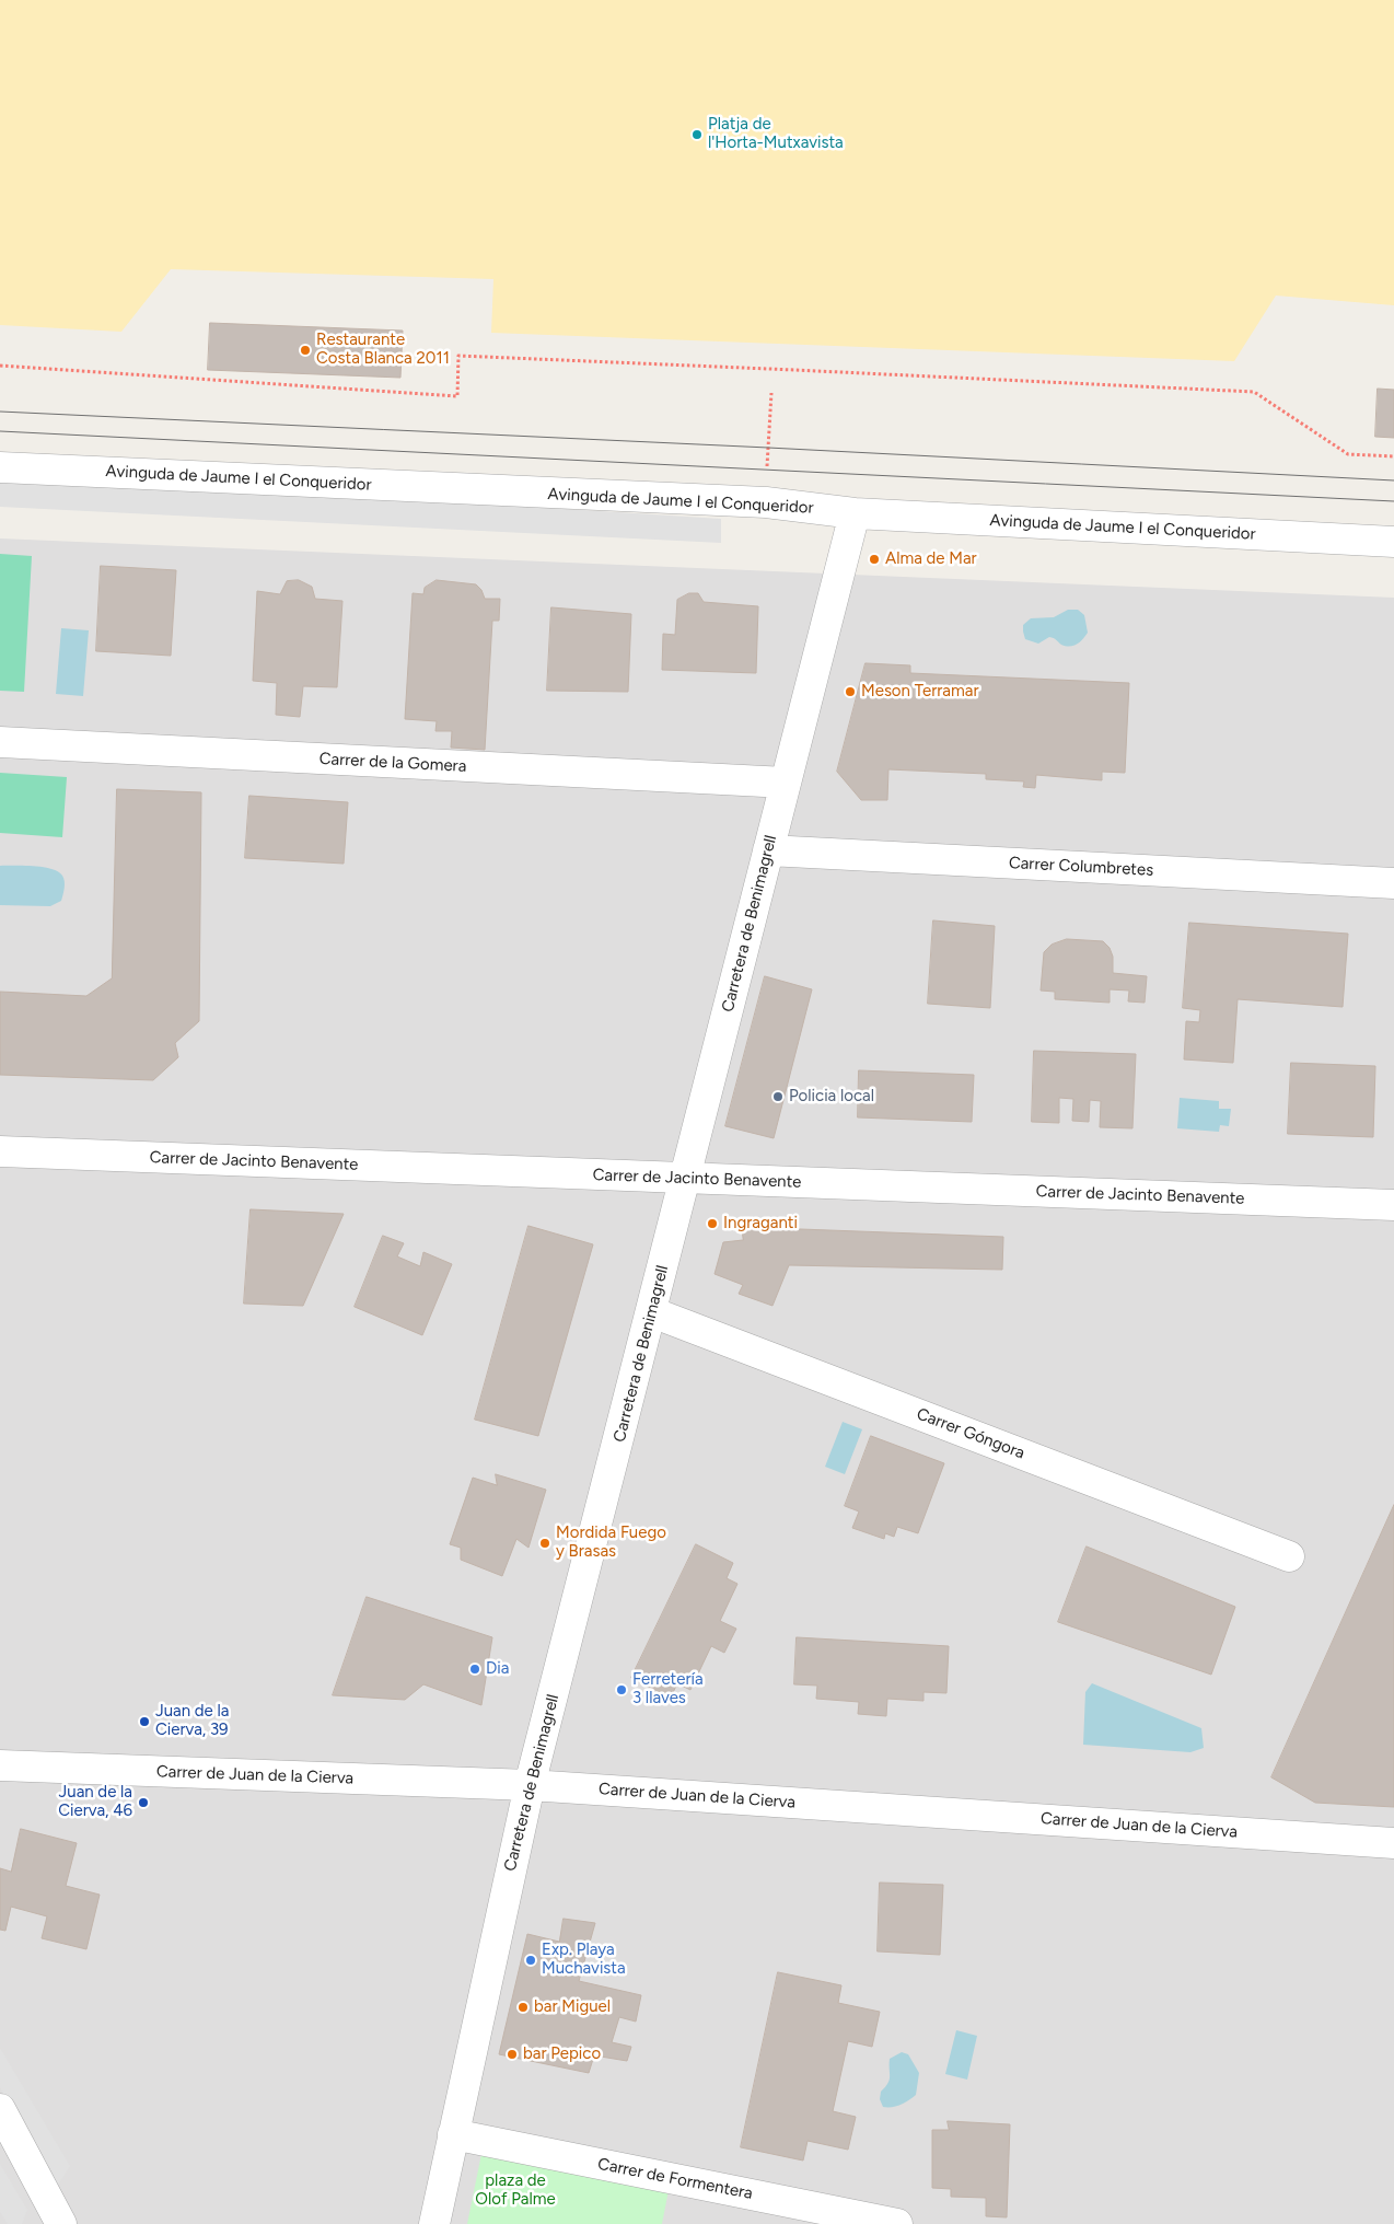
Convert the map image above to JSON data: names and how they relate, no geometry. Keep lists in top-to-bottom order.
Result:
{
  "streets": {
    "street": [
      "Avinguda de Jaume I el Conqueridor",
      "Carrer de la Gomera",
      "Carrer Columbretes",
      "Carretera de Benimagrell",
      "Carrer de Jacinto Benavente",
      "Carrer Góngora",
      "Carrer de Juan de la Cierva",
      "Carrer de Formentera"
    ]
  },
  "crossings": [
    ["Avinguda de Jaume I el Conqueridor", "Carretera de Benimagrell"],
    ["Carrer de la Gomera", "Carretera de Benimagrell"],
    ["Carrer Columbretes", "Carretera de Benimagrell"],
    ["Carretera de Benimagrell", "Carrer de Jacinto Benavente"],
    ["Carretera de Benimagrell", "Carrer Góngora"],
    ["Carretera de Benimagrell", "Carrer de Juan de la Cierva"],
    ["Carretera de Benimagrell", "Carrer de Formentera"]
  ],
  "parks": ["plaza de Olof Palme"],
  "places": [
    "Platja de l'Horta-Mutxavista",
    "Restaurante Costa Blanca 2011",
    "Alma de Mar",
    "Meson Terramar",
    "Policia local",
    "Ingraganti",
    "Mordida Fuego y Brasas",
    "Dia",
    "Ferretería 3 llaves",
    "Juan de la Cierva, 39",
    "Juan de la Cierva, 46",
    "Exp. Playa Muchavista",
    "bar Miguel",
    "bar Pepico"
  ]
}
